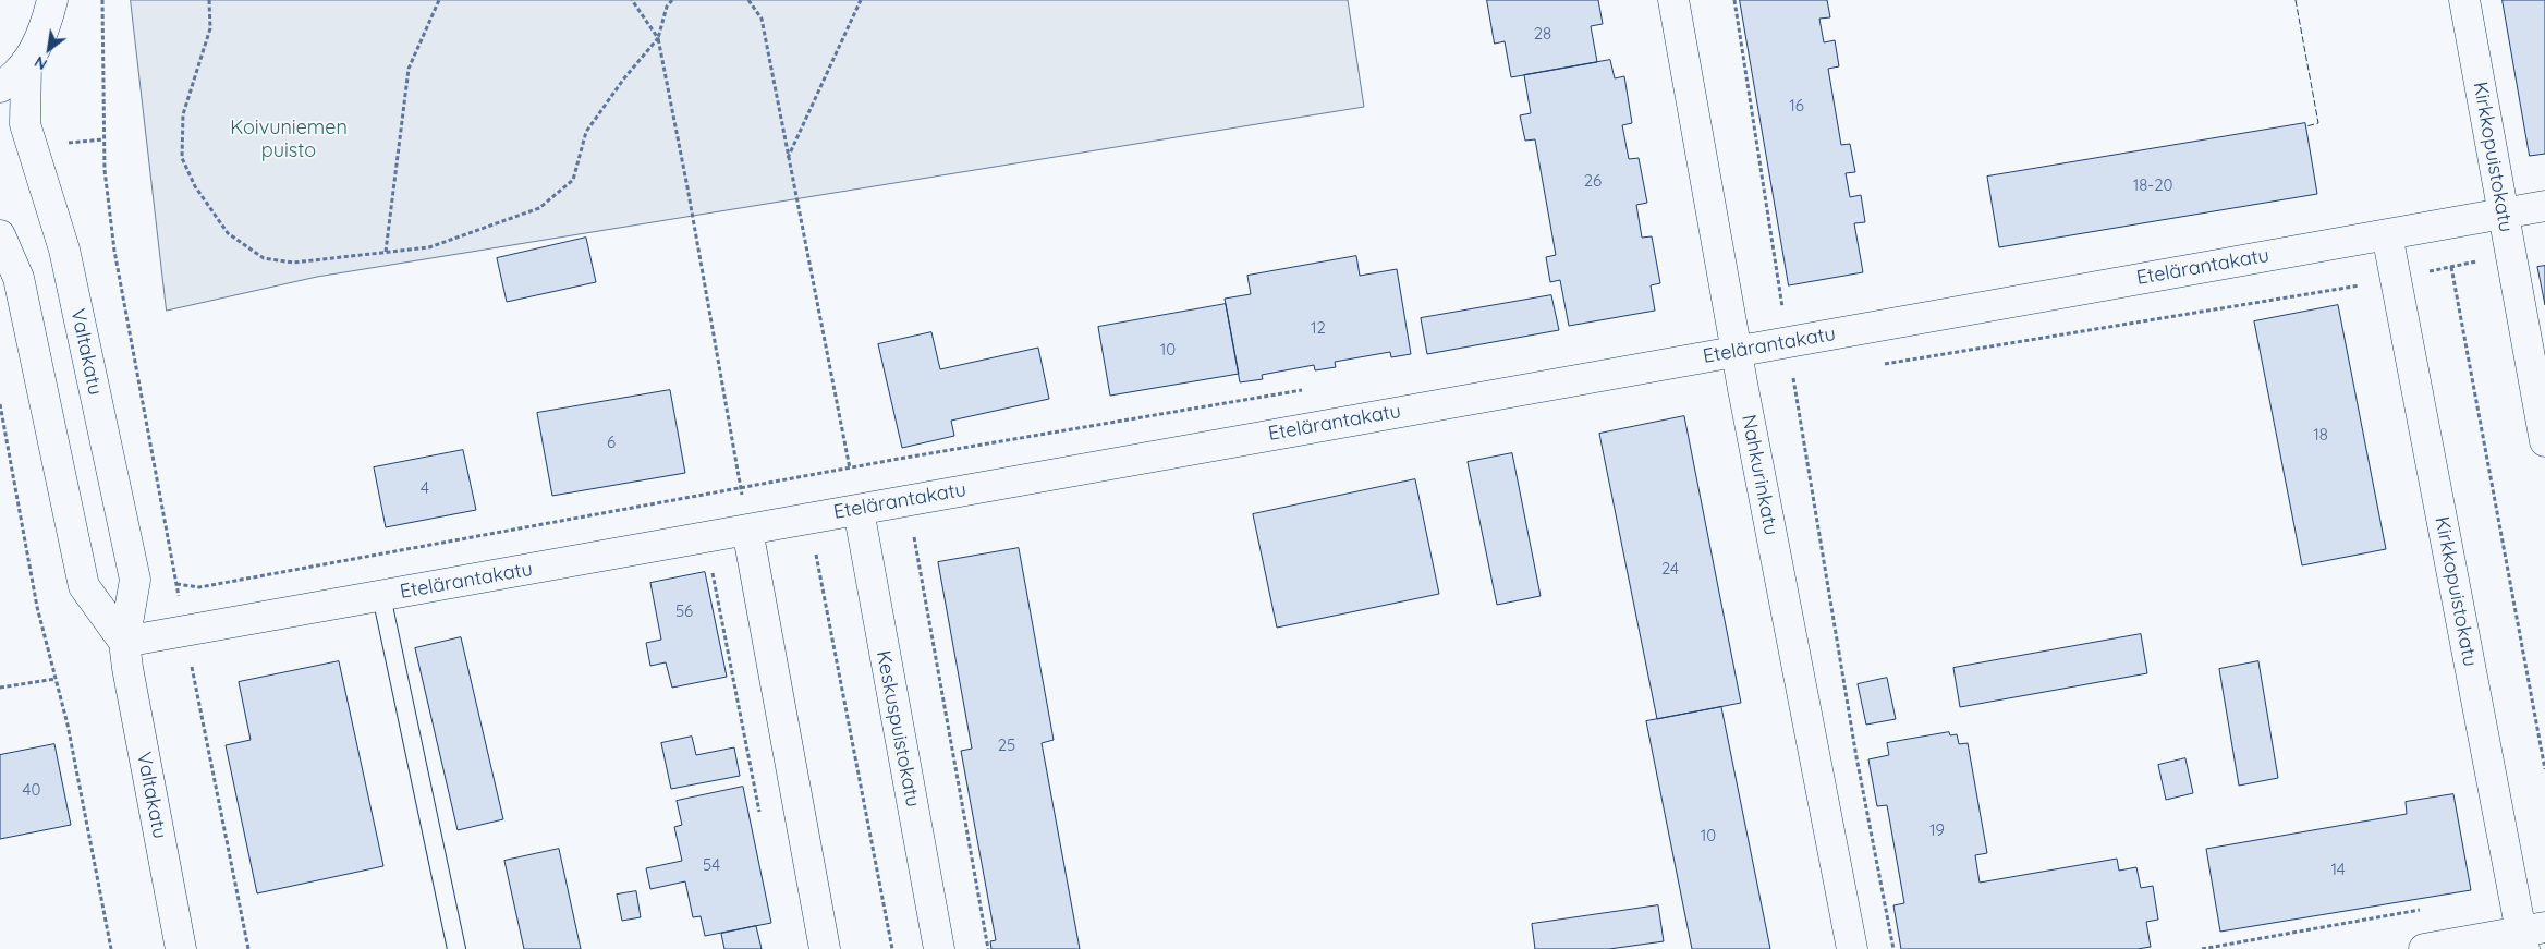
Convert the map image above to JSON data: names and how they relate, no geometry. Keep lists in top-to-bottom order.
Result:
{
  "streets": {
    "street": [
      "Kirkkopuistokatu",
      "Etelärantakatu",
      "Valtakatu",
      "Nahkurinkatu",
      "Keskuspuistokatu"
    ]
  },
  "crossings": [
    ["Kirkkopuistokatu", "Etelärantakatu"],
    ["Etelärantakatu", "Valtakatu"],
    ["Etelärantakatu", "Nahkurinkatu"],
    ["Etelärantakatu", "Keskuspuistokatu"]
  ],
  "parks": ["Koivuniemen puisto"],
  "house_numbers": [
    "28",
    "16",
    "26",
    "18-20",
    "12",
    "10",
    "18",
    "6",
    "4",
    "24",
    "56",
    "25",
    "40",
    "19",
    "10",
    "54",
    "14"
  ],
  "north": "bottom left"
}
